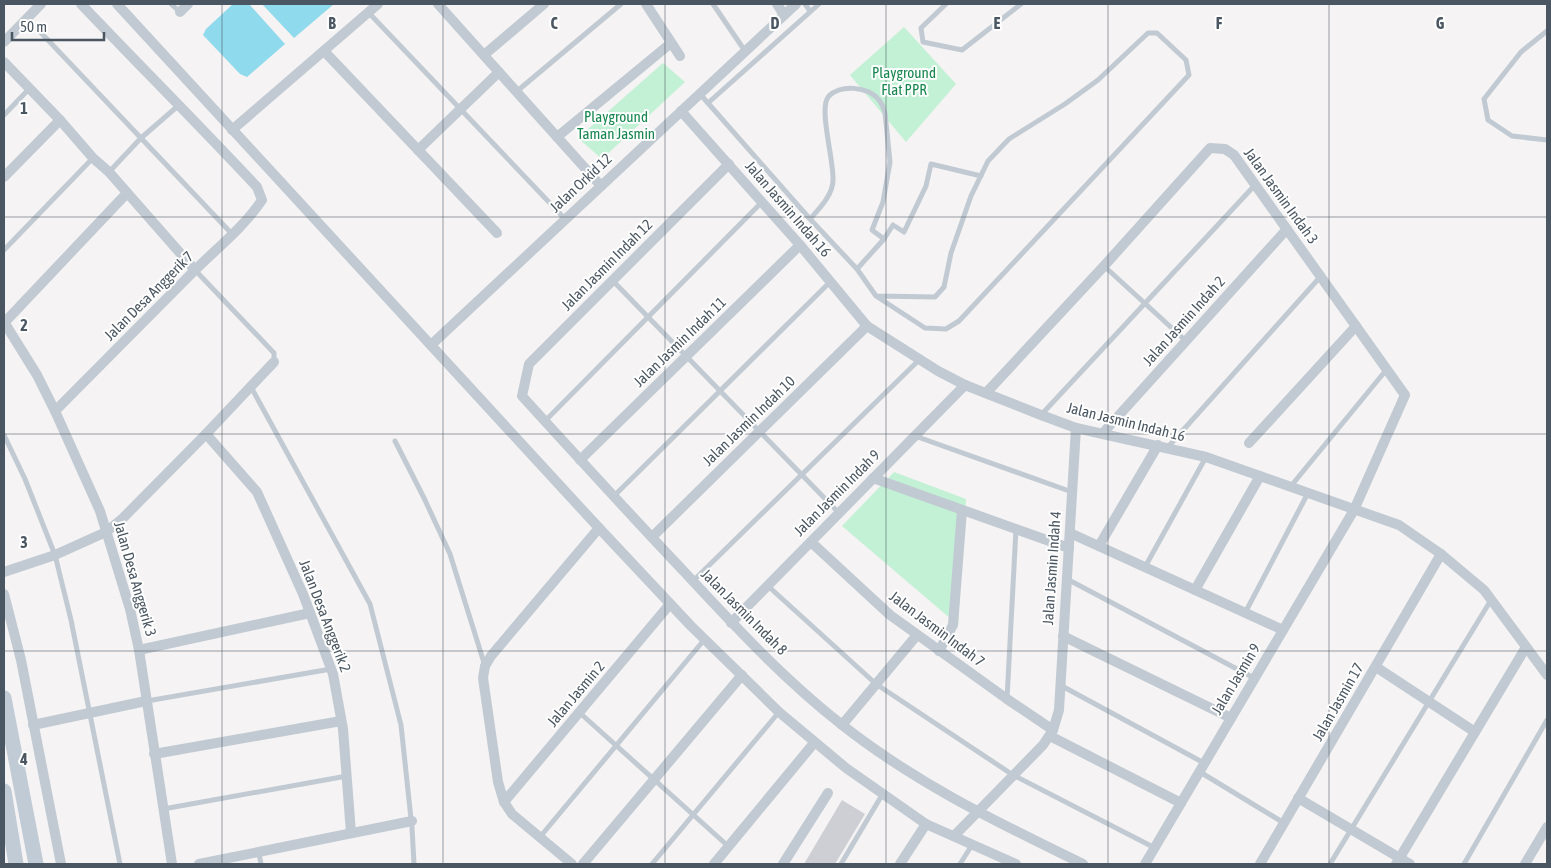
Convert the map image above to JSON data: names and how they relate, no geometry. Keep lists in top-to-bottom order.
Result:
{
  "streets": {
    "street": [
      "Jalan Orkid 12",
      "Jalan Jasmin Indah 3",
      "Jalan Jasmin Indah 16",
      "Jalan Jasmin Indah 12",
      "Jalan Desa Anggerik 7",
      "Jalan Jasmin Indah 2",
      "Jalan Jasmin Indah 11",
      "Jalan Jasmin Indah 10",
      "Jalan Jasmin Indah 9",
      "Jalan Jasmin Indah 4",
      "Jalan Desa Anggerik 3",
      "Jalan Jasmin Indah 8",
      "Jalan Desa Anggerik 2",
      "Jalan Jasmin Indah 7",
      "Jalan Jasmin 9",
      "Jalan Jasmin 2",
      "Jalan Jasmin 17"
    ]
  },
  "crossings": [
    ["Jalan Orkid 12", "Jalan Jasmin Indah 16"],
    ["Jalan Jasmin Indah 3", "Jalan Jasmin Indah 16"],
    ["Jalan Jasmin Indah 3", "Jalan Jasmin Indah 2"],
    ["Jalan Jasmin Indah 3", "Jalan Jasmin 9"],
    ["Jalan Jasmin Indah 16", "Jalan Jasmin Indah 12"],
    ["Jalan Jasmin Indah 16", "Jalan Jasmin Indah 2"],
    ["Jalan Jasmin Indah 16", "Jalan Jasmin Indah 11"],
    ["Jalan Jasmin Indah 16", "Jalan Jasmin Indah 10"],
    ["Jalan Jasmin Indah 16", "Jalan Jasmin Indah 9"],
    ["Jalan Jasmin Indah 16", "Jalan Jasmin Indah 4"],
    ["Jalan Jasmin Indah 16", "Jalan Jasmin 9"],
    ["Jalan Jasmin Indah 16", "Jalan Jasmin 17"],
    ["Jalan Jasmin Indah 12", "Jalan Jasmin Indah 8"],
    ["Jalan Desa Anggerik 7", "Jalan Desa Anggerik 3"],
    ["Jalan Jasmin Indah 11", "Jalan Jasmin Indah 8"],
    ["Jalan Jasmin Indah 10", "Jalan Jasmin Indah 8"],
    ["Jalan Jasmin Indah 9", "Jalan Jasmin Indah 8"],
    ["Jalan Jasmin Indah 9", "Jalan Jasmin Indah 7"],
    ["Jalan Jasmin Indah 4", "Jalan Jasmin Indah 7"],
    ["Jalan Jasmin Indah 7", "Jalan Jasmin 9"]
  ],
  "parks": ["Playground Flat PPR", "Playground Taman Jasmin"],
  "scale_bar": "50 m",
  "grid": {
    "columns": [
      "B",
      "C",
      "D",
      "E",
      "F",
      "G"
    ],
    "rows": [
      "1",
      "2",
      "3",
      "4"
    ]
  }
}
